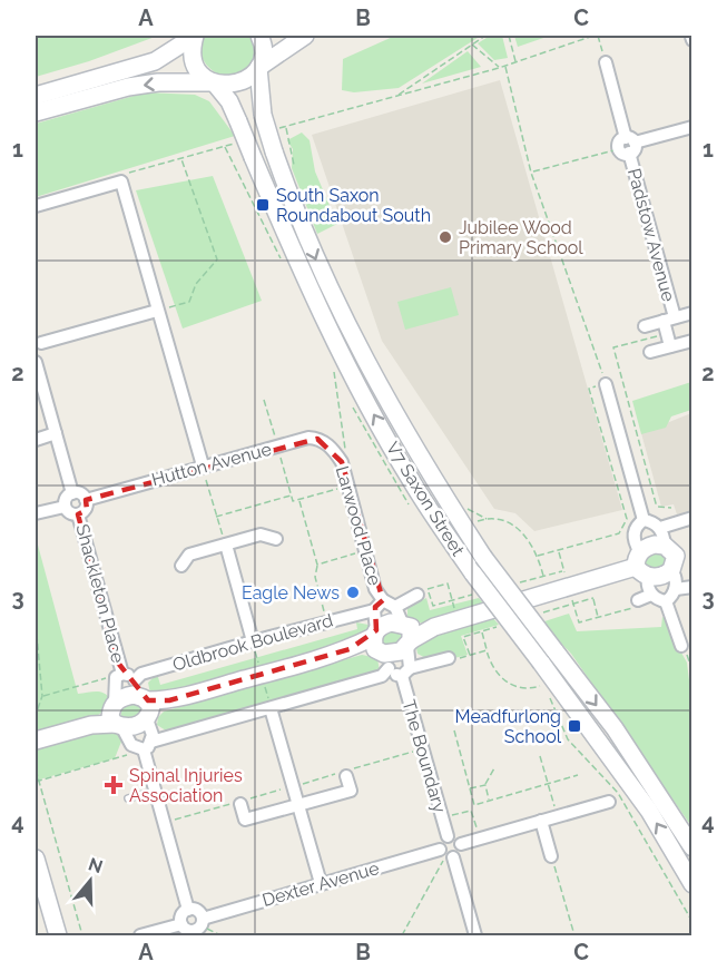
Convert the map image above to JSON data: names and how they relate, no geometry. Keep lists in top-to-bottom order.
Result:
{
  "streets": {
    "street": [
      "Padstow Avenue",
      "Hutton Avenue",
      "V7 Saxon Street",
      "Larwood Place",
      "Shackleton Place",
      "Oldbrook Boulevard",
      "The Boundary",
      "Dexter Avenue"
    ]
  },
  "crossings": [
    ["Hutton Avenue", "Larwood Place"],
    ["Hutton Avenue", "Shackleton Place"],
    ["Larwood Place", "Oldbrook Boulevard"],
    ["Larwood Place", "The Boundary"],
    ["Oldbrook Boulevard", "The Boundary"],
    ["The Boundary", "Dexter Avenue"]
  ],
  "places": {
    "transit": ["South Saxon Roundabout South", "Meadfurlong School"],
    "other": ["Jubilee Wood Primary School", "Eagle News"],
    "health": ["Spinal Injuries Association"]
  },
  "north": "top",
  "grid": {
    "columns": ["A", "B", "C"],
    "rows": [
      "1",
      "2",
      "3",
      "4"
    ]
  }
}
